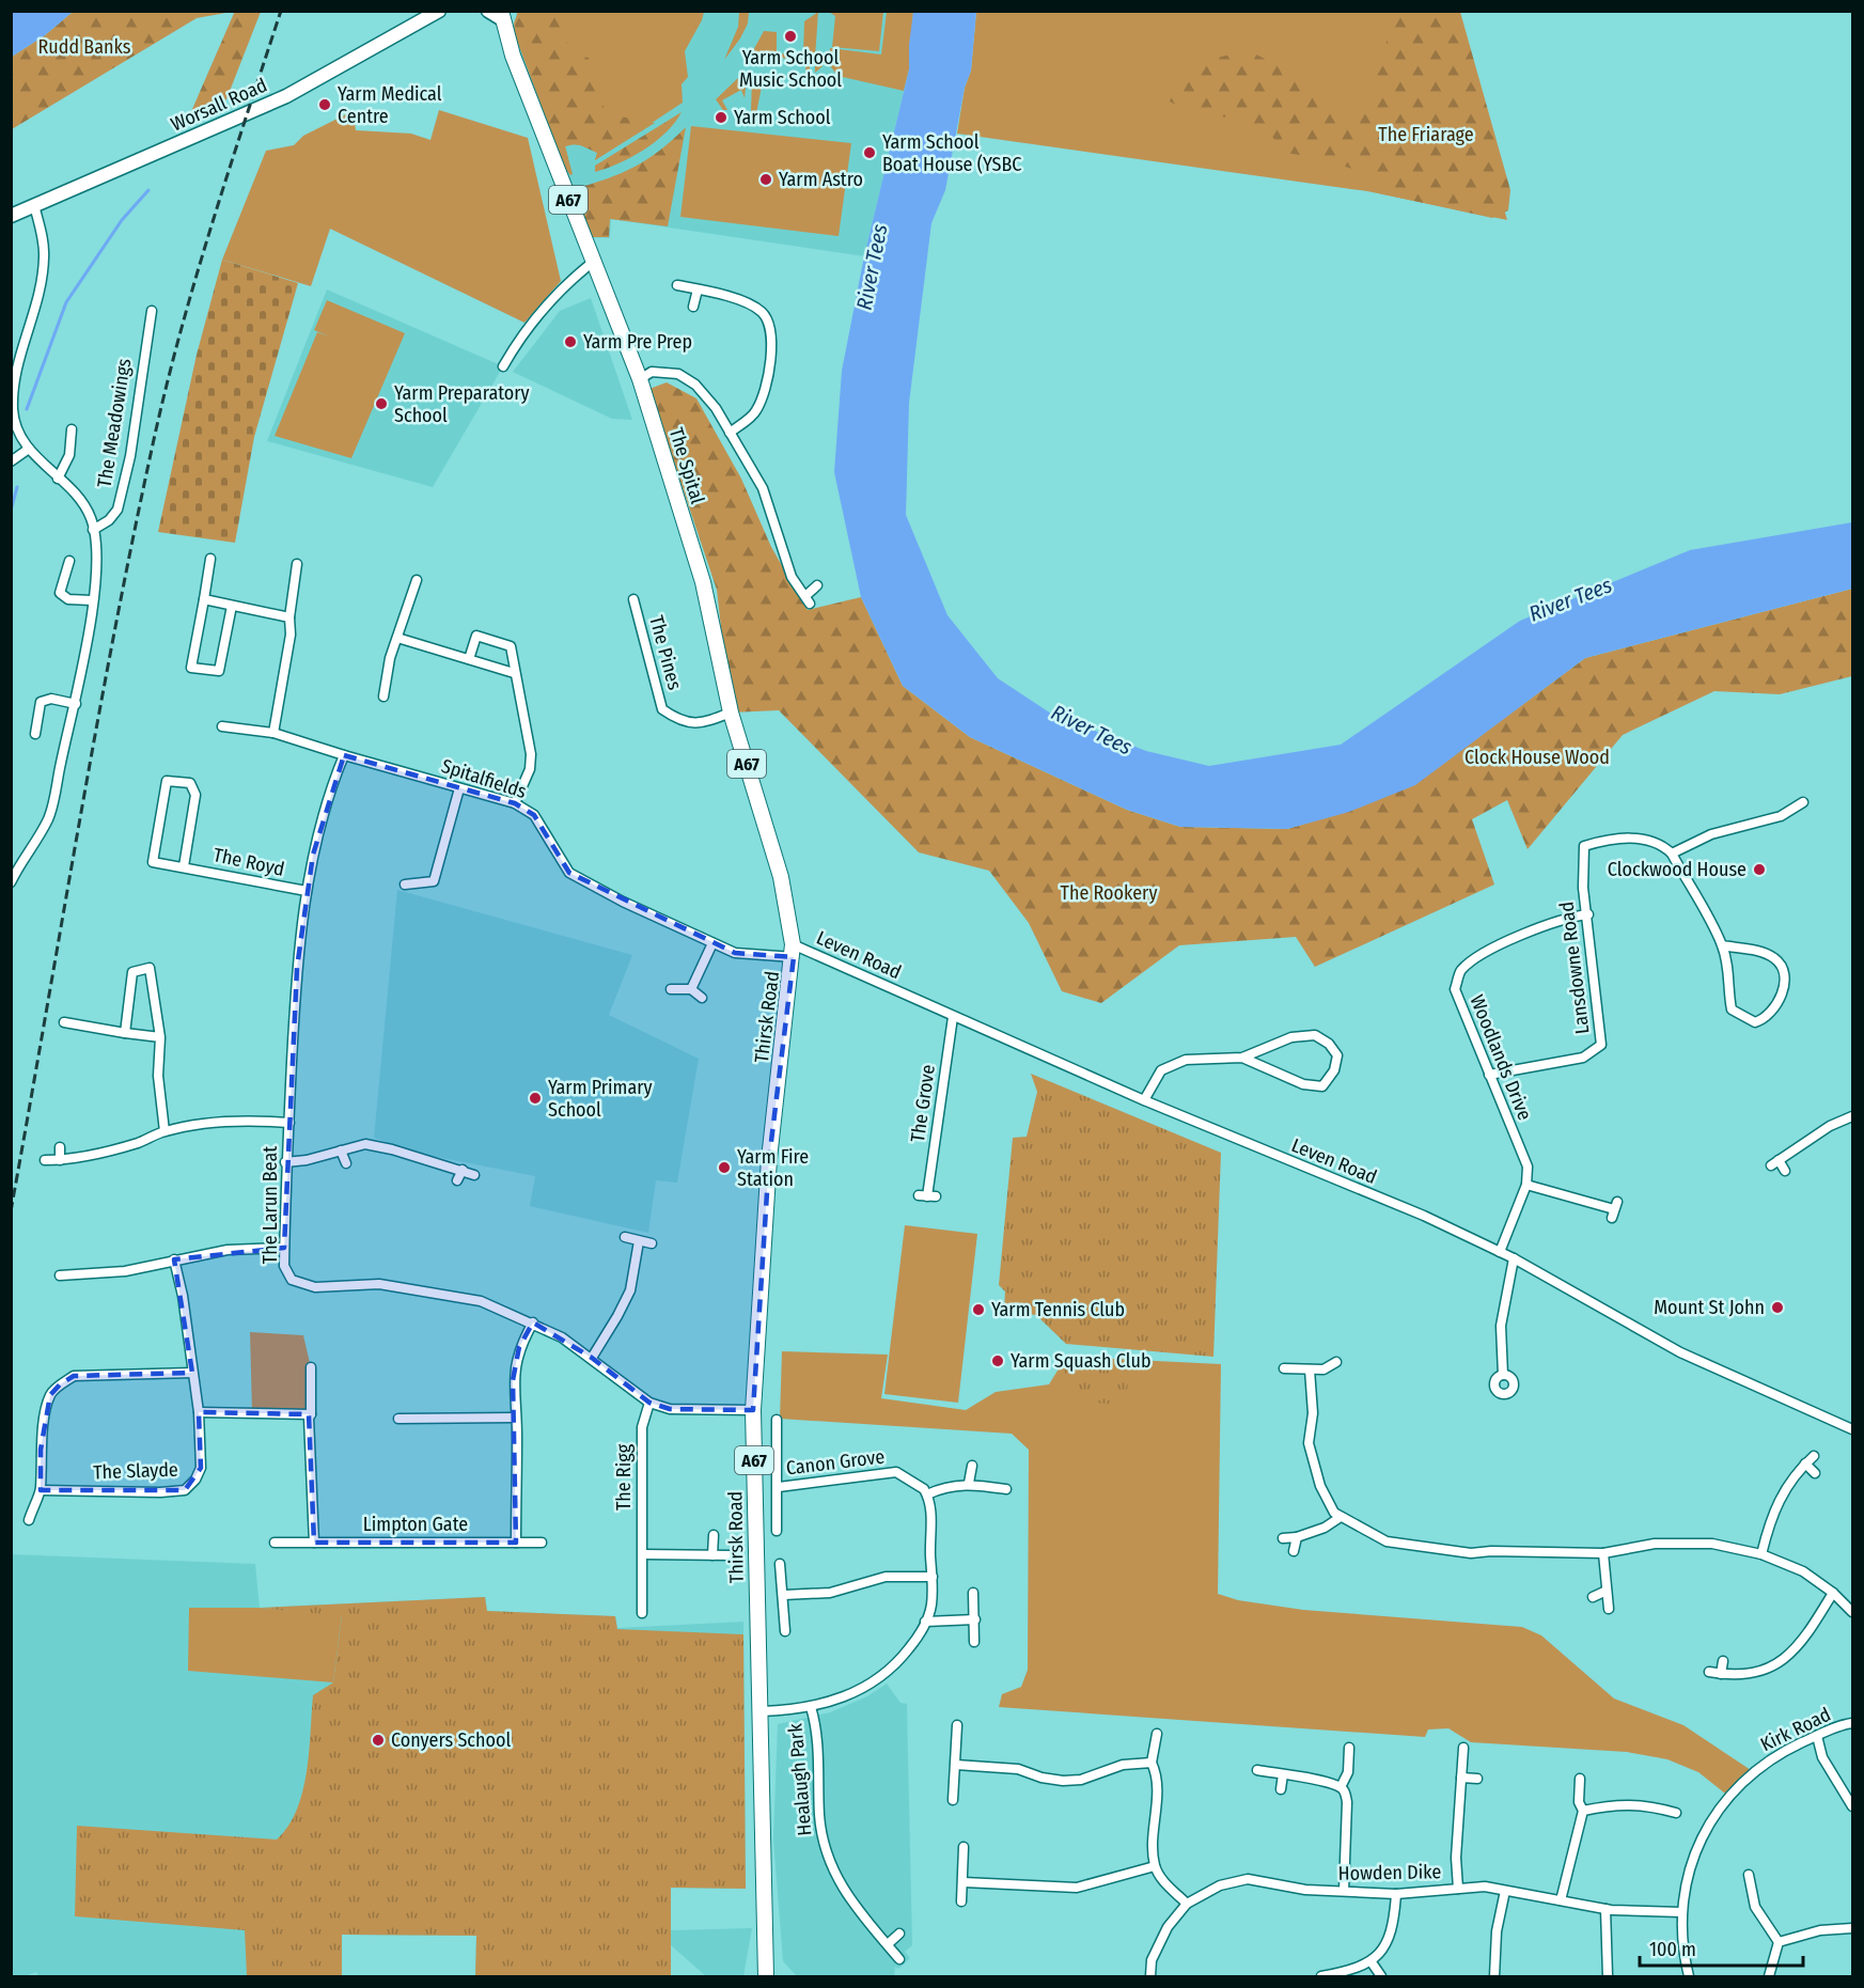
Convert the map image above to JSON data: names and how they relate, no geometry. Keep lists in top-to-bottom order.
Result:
{
  "streets": {
    "main road": [
      "Worsall Road",
      "A67",
      "The Spital",
      "Thirsk Road"
    ],
    "street": [
      "The Meadowings",
      "The Pines",
      "Spitalfields",
      "The Royd",
      "Leven Road",
      "Lansdowne Road",
      "Woodlands Drive",
      "The Grove",
      "The Larun Beat",
      "Canon Grove",
      "The Slayde",
      "The Rigg",
      "Limpton Gate",
      "Kirk Road",
      "Healaugh Park",
      "Howden Dike"
    ]
  },
  "crossings": [
    ["Worsall Road", "The Meadowings"],
    ["The Spital", "The Pines"],
    ["The Spital", "Spitalfields"],
    ["The Spital", "Leven Road"],
    ["The Spital", "Thirsk Road"],
    ["Spitalfields", "Leven Road"],
    ["Spitalfields", "Thirsk Road"],
    ["Spitalfields", "The Larun Beat"],
    ["The Royd", "The Larun Beat"],
    ["Leven Road", "Thirsk Road"],
    ["Leven Road", "Woodlands Drive"],
    ["Leven Road", "The Grove"],
    ["Lansdowne Road", "Woodlands Drive"],
    ["Thirsk Road", "The Larun Beat"],
    ["The Larun Beat", "The Rigg"],
    ["Kirk Road", "Howden Dike"]
  ],
  "water": ["River Tees"],
  "parks": [
    "Rudd Banks",
    "The Friarage",
    "Clock House Wood",
    "The Rookery"
  ],
  "places": [
    "Yarm School Music School",
    "Yarm Medical Centre",
    "Yarm School",
    "Yarm School Boat House (YSBC",
    "Yarm Astro",
    "Yarm Pre Prep",
    "Yarm Preparatory School",
    "Clockwood House",
    "Yarm Primary School",
    "Yarm Fire Station",
    "Mount St John",
    "Yarm Tennis Club",
    "Yarm Squash Club",
    "Conyers School"
  ],
  "scale_bar": "100 m"
}
